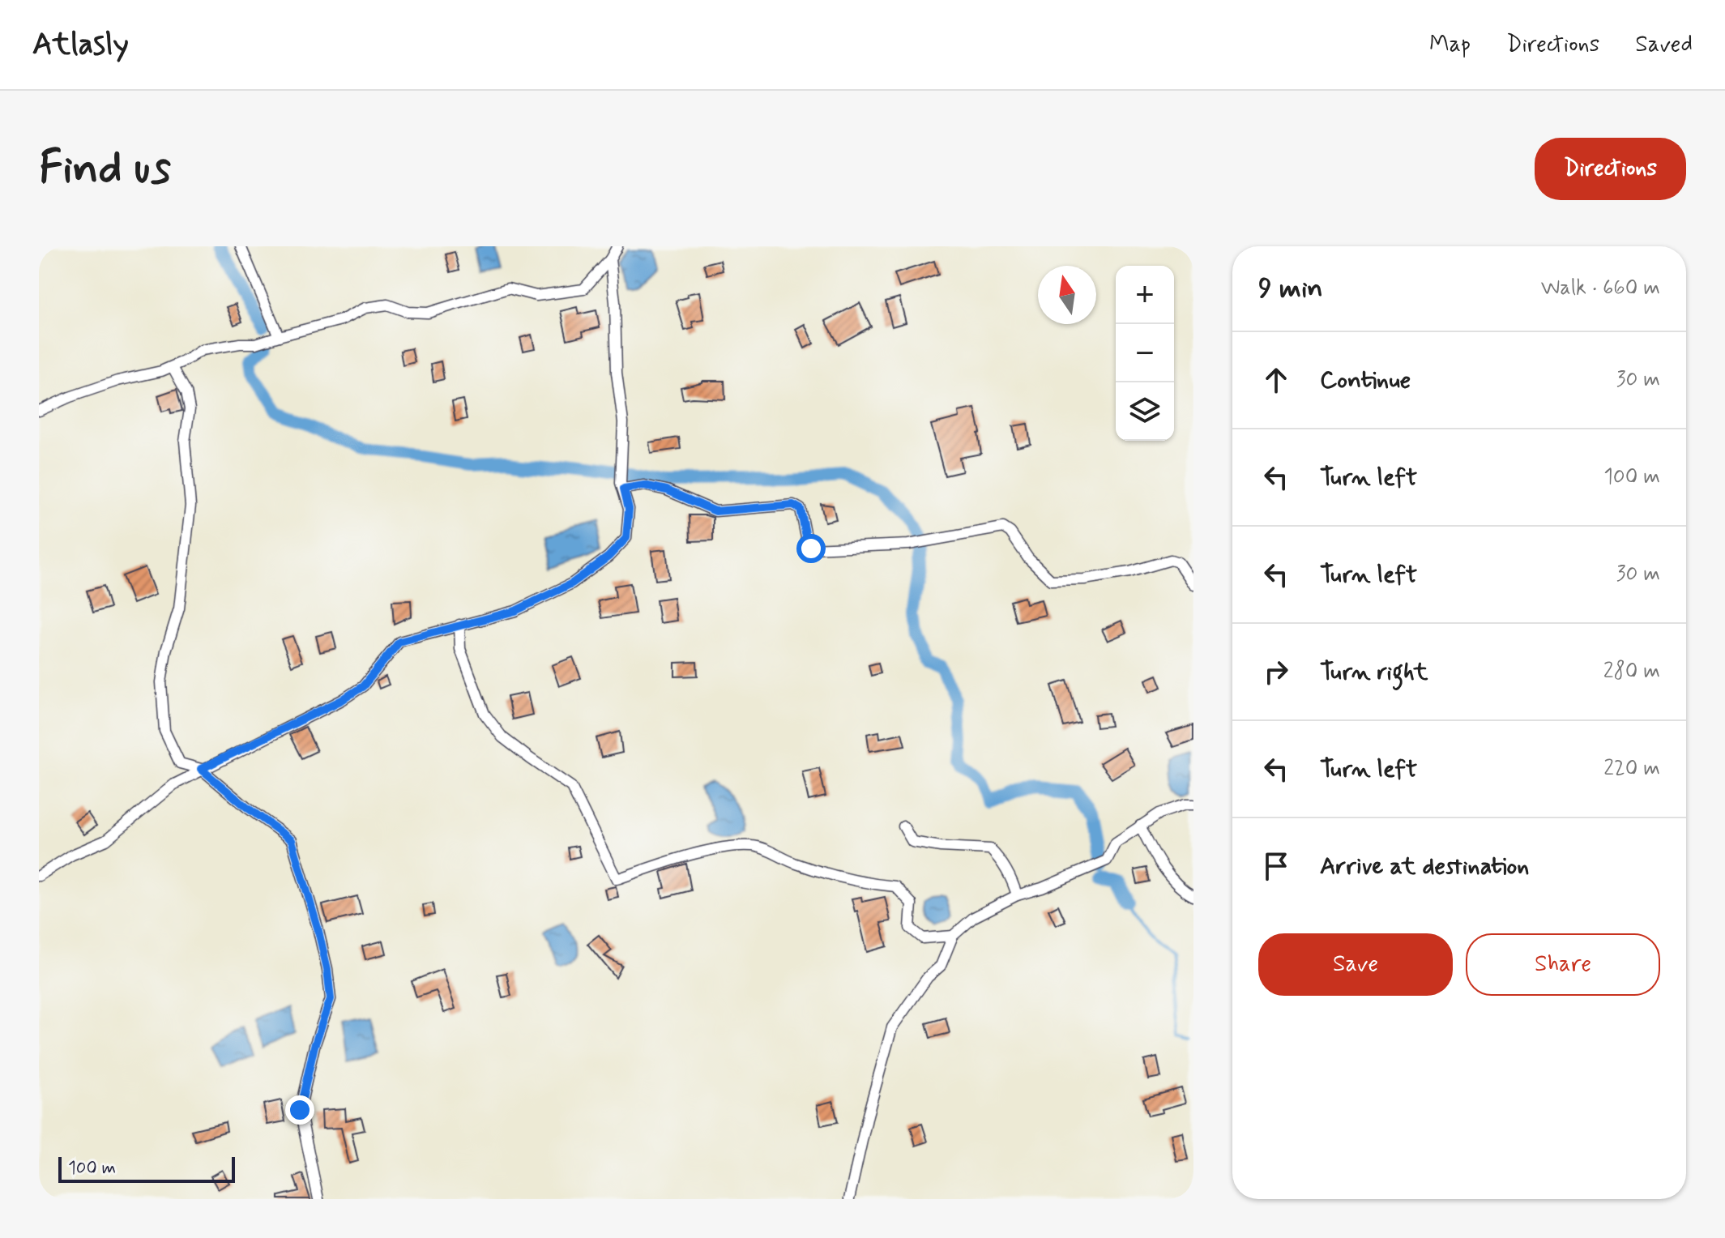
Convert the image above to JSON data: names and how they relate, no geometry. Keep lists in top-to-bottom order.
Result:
{
  "scale_bar": "100 m",
  "north": "top",
  "page": {
    "header": "Atlasly",
    "nav": ["Map", "Directions", "Saved"],
    "buttons": [
      "Directions",
      ["Save", "Share"]
    ],
    "title": "Find us",
    "heading": ["9 min", "Walk · 660 m"],
    "map_buttons": ["+", "−"],
    "list": [
      ["Continue", "30 m"],
      ["Turn left", "100 m"],
      ["Turn left", "30 m"],
      ["Turn right", "280 m"],
      ["Turn left", "220 m"],
      "Arrive at destination"
    ],
    "scale": "100 m"
  }
}
